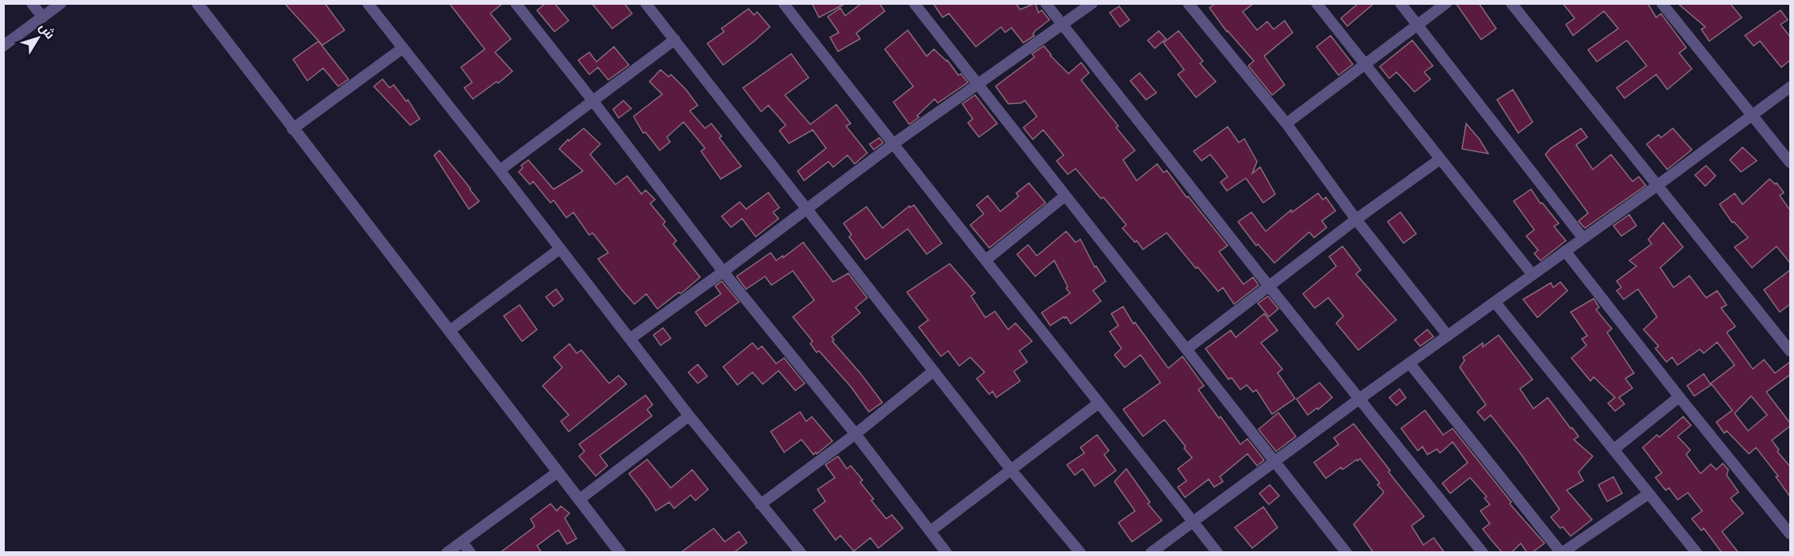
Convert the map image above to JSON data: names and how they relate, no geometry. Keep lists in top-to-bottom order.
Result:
{
  "north": "top right"
}
